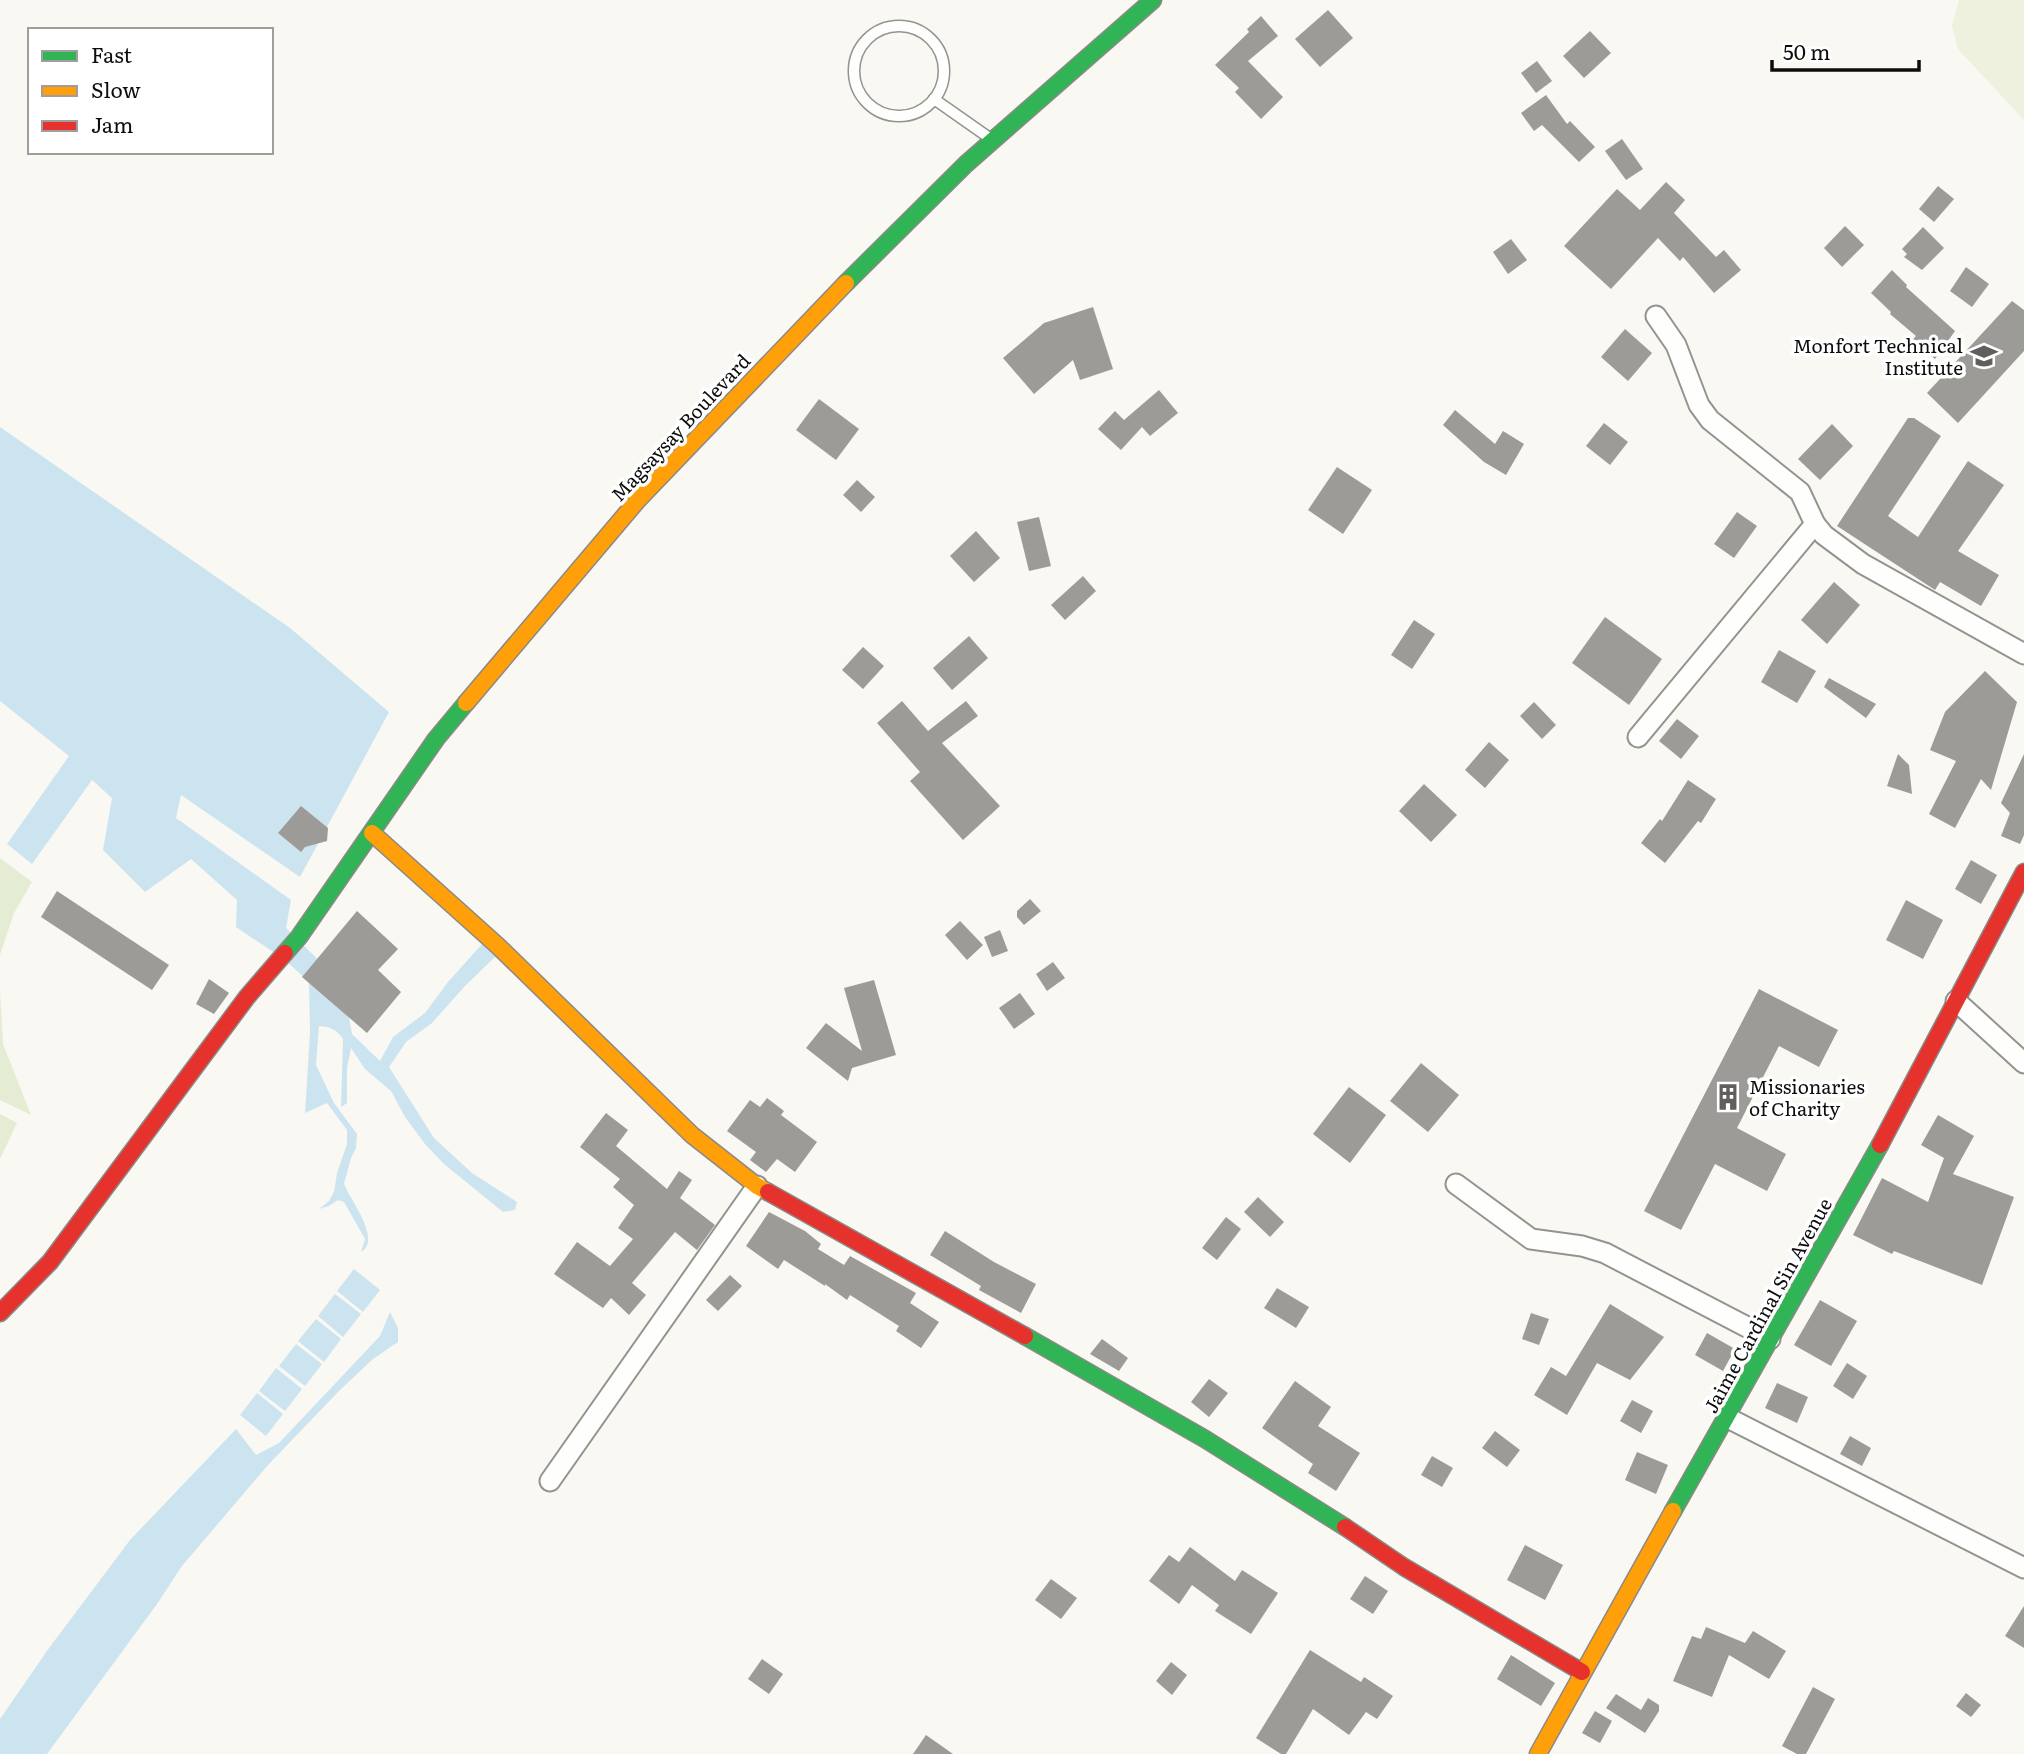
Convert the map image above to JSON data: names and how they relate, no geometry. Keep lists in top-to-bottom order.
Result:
{
  "streets": {
    "street": ["Magsaysay Boulevard", "Jaime Cardinal Sin Avenue"]
  },
  "places": {
    "school or university": ["Monfort Technical Institute"],
    "building": ["Missionaries of Charity"]
  },
  "legend": ["Fast", "Slow", "Jam"],
  "scale_bar": "50 m"
}
